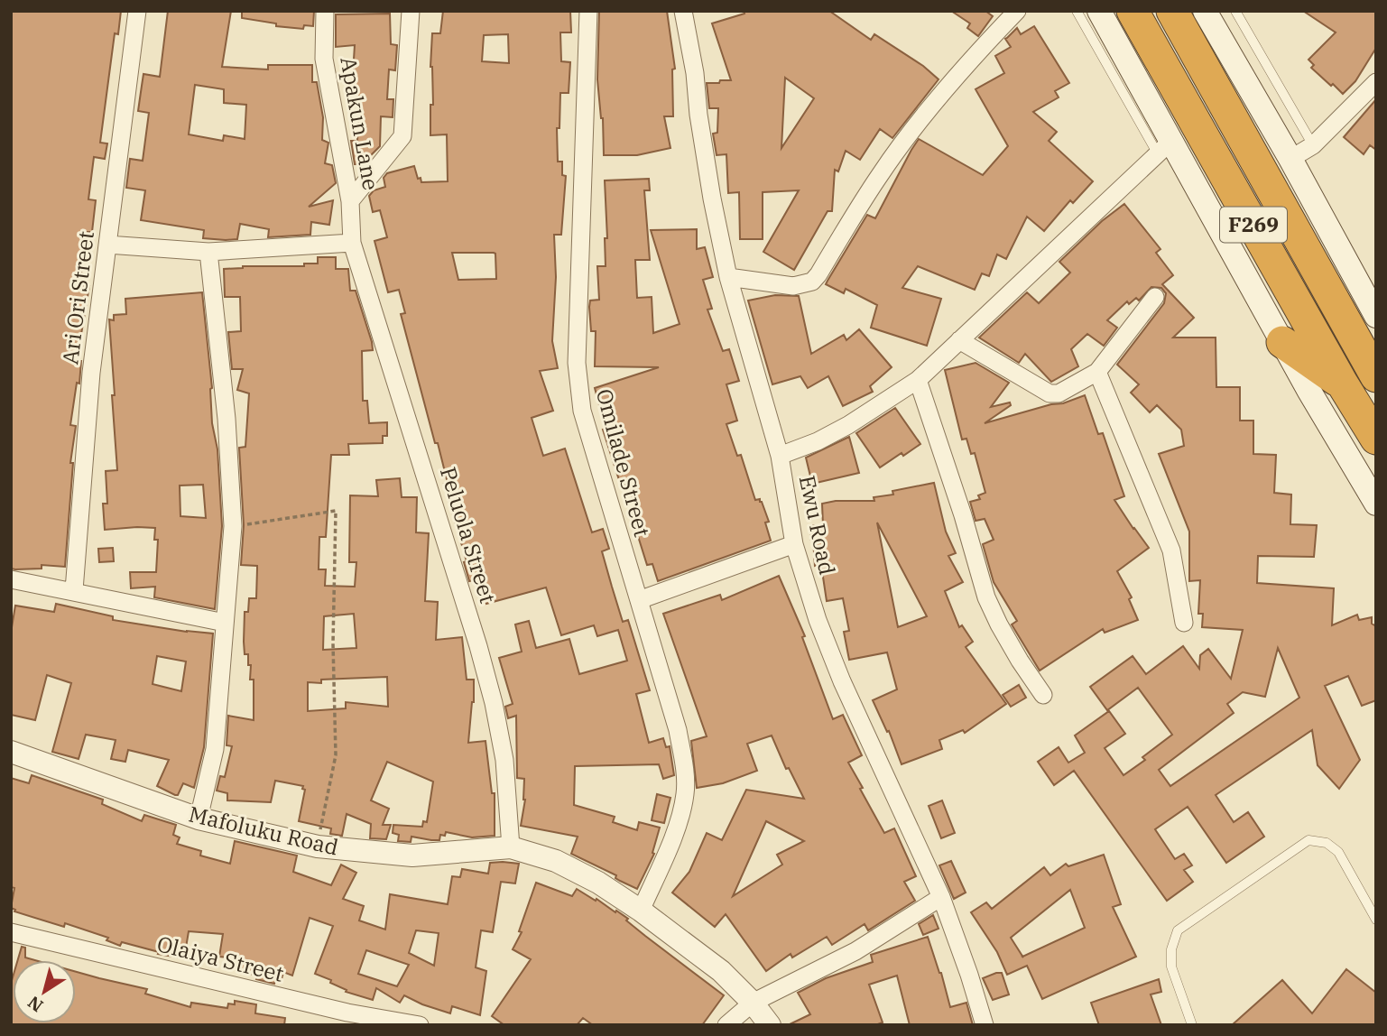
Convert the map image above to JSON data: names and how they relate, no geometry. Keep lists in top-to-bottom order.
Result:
{
  "streets": {
    "highway": ["F269"],
    "street": [
      "Apakun Lane",
      "Ari Ori Street",
      "Omilade Street",
      "Ewu Road",
      "Peluola Street",
      "Mafoluku Road",
      "Olaiya Street"
    ]
  },
  "crossings": [
    ["Apakun Lane", "Peluola Street"],
    ["Omilade Street", "Mafoluku Road"],
    ["Peluola Street", "Mafoluku Road"]
  ],
  "north": "bottom left"
}
